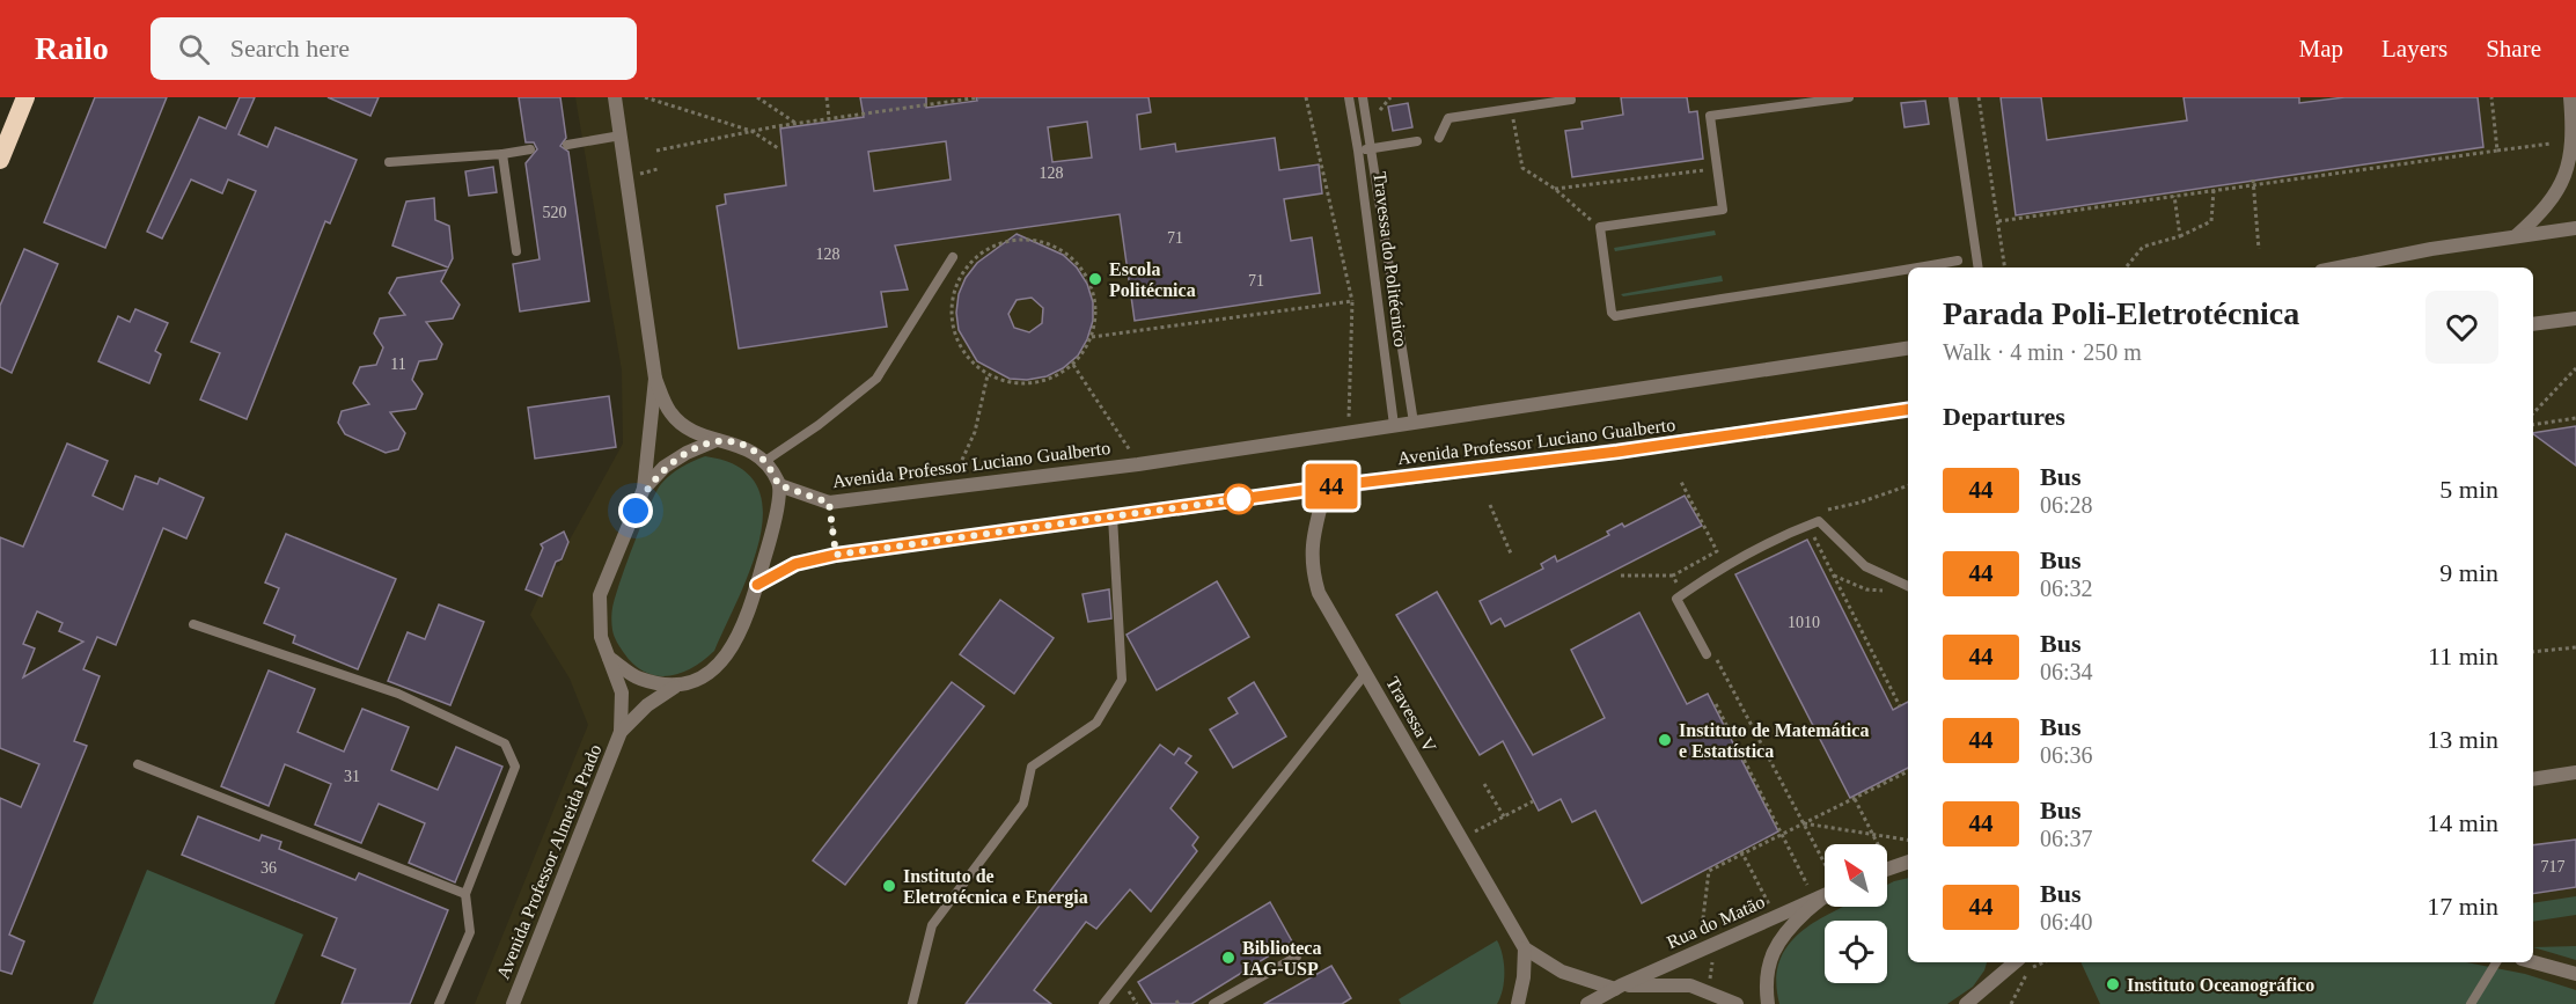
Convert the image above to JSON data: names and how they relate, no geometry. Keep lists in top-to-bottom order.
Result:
{
  "streets": {
    "street": [
      "Avenida Professor Luciano Gualberto",
      "Travessa V",
      "Avenida Professor Almeida Prado",
      "Rua do Matão"
    ],
    "lane": ["Travessa do Politécnico"]
  },
  "crossings": [
    ["Travessa do Politécnico", "Avenida Professor Luciano Gualberto"],
    ["Avenida Professor Luciano Gualberto", "Travessa V"],
    ["Avenida Professor Luciano Gualberto", "Avenida Professor Almeida Prado"],
    ["Travessa V", "Rua do Matão"]
  ],
  "places": [
    "Escola Politécnica",
    "Instituto de Matemática e Estatística",
    "Instituto de Eletrotécnica e Energia",
    "Biblioteca IAG-USP",
    "Instituto Oceanográfico"
  ],
  "lines": ["bus line 44"],
  "house_numbers": [
    "128",
    "520",
    "71",
    "128",
    "71",
    "11",
    "1010",
    "31",
    "717",
    "36"
  ],
  "north": "top left",
  "page": {
    "header": "Railo",
    "search": "Search here",
    "nav": ["Map", "Layers", "Share"],
    "on_map": "44",
    "heading": [
      ["Parada Poli-Eletrotécnica", "Walk · 4 min · 250 m"],
      "Departures"
    ],
    "list": [
      {
        "mark": "44",
        "name": "Bus",
        "note": "06:28",
        "value": "5 min"
      },
      {
        "mark": "44",
        "name": "Bus",
        "note": "06:32",
        "value": "9 min"
      },
      {
        "mark": "44",
        "name": "Bus",
        "note": "06:34",
        "value": "11 min"
      },
      {
        "mark": "44",
        "name": "Bus",
        "note": "06:36",
        "value": "13 min"
      },
      {
        "mark": "44",
        "name": "Bus",
        "note": "06:37",
        "value": "14 min"
      },
      {
        "mark": "44",
        "name": "Bus",
        "note": "06:40",
        "value": "17 min"
      }
    ]
  }
}
